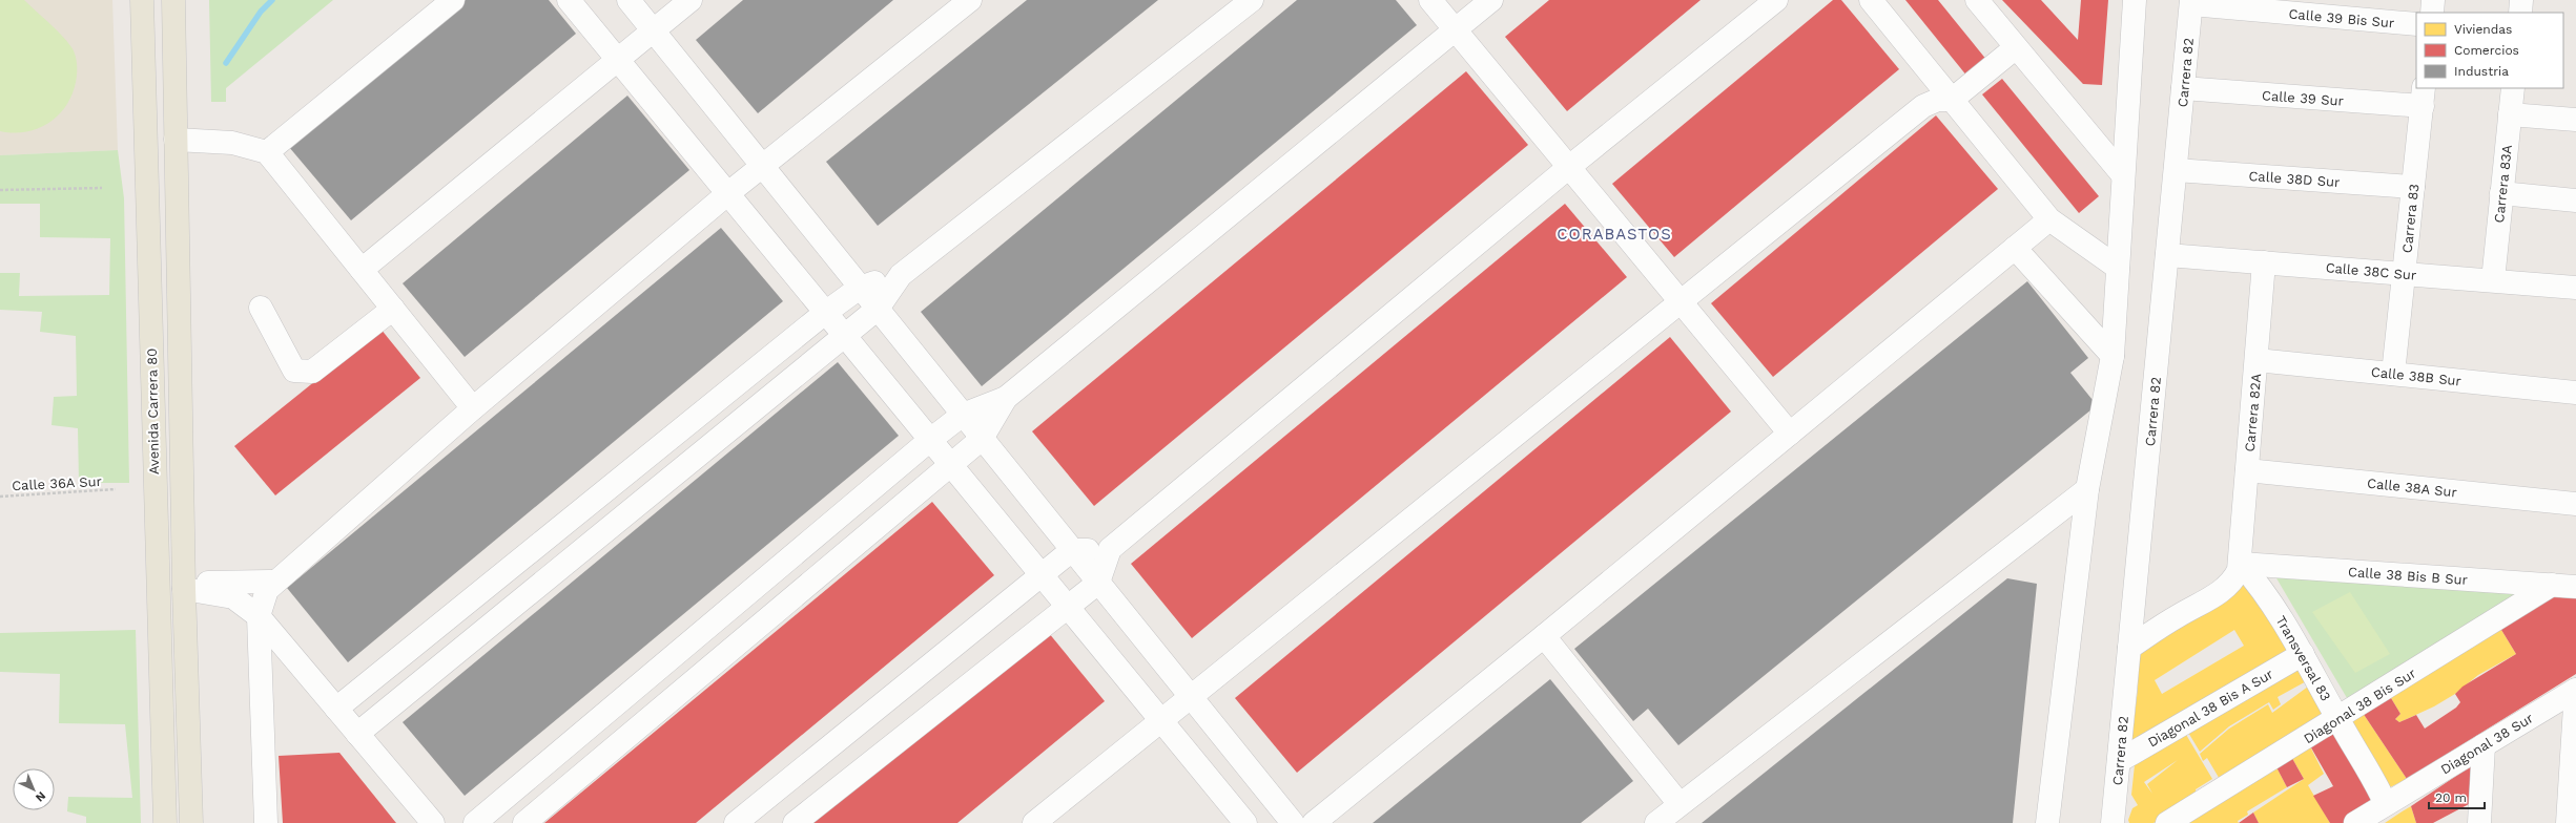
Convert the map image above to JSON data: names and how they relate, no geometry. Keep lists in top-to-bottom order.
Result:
{
  "streets": {
    "main road": ["Avenida Carrera 80"],
    "street": [
      "Calle 39 Bis Sur",
      "Carrera 82",
      "Calle 39 Sur",
      "Calle 38D Sur",
      "Carrera 83A",
      "Carrera 83",
      "Calle 38C Sur",
      "Calle 38B Sur",
      "Carrera 82A",
      "Calle 38A Sur",
      "Calle 38 Bis B Sur",
      "Transversal 83",
      "Diagonal 38 Bis Sur",
      "Diagonal 38 Bis A Sur",
      "Diagonal 38 Sur"
    ],
    "path": ["Calle 36A Sur"]
  },
  "crossings": [
    ["Calle 39 Bis Sur", "Carrera 82"],
    ["Carrera 82", "Calle 39 Sur"],
    ["Carrera 82", "Calle 38D Sur"],
    ["Carrera 82", "Calle 38C Sur"],
    ["Carrera 82", "Diagonal 38 Bis A Sur"],
    ["Calle 39 Sur", "Carrera 83"],
    ["Calle 38D Sur", "Carrera 83"],
    ["Carrera 83A", "Calle 38C Sur"],
    ["Carrera 83", "Calle 38C Sur"],
    ["Carrera 83", "Calle 38B Sur"],
    ["Calle 38C Sur", "Carrera 82A"],
    ["Calle 38B Sur", "Carrera 82A"],
    ["Carrera 82A", "Calle 38A Sur"],
    ["Carrera 82A", "Calle 38 Bis B Sur"],
    ["Carrera 82A", "Transversal 83"],
    ["Calle 38 Bis B Sur", "Transversal 83"],
    ["Calle 38 Bis B Sur", "Diagonal 38 Bis Sur"],
    ["Transversal 83", "Diagonal 38 Bis Sur"],
    ["Transversal 83", "Diagonal 38 Bis A Sur"],
    ["Transversal 83", "Diagonal 38 Sur"]
  ],
  "districts": ["CORABASTOS"],
  "legend": ["Viviendas", "Comercios", "Industria"],
  "scale_bar": "20 m",
  "north": "bottom right"
}
